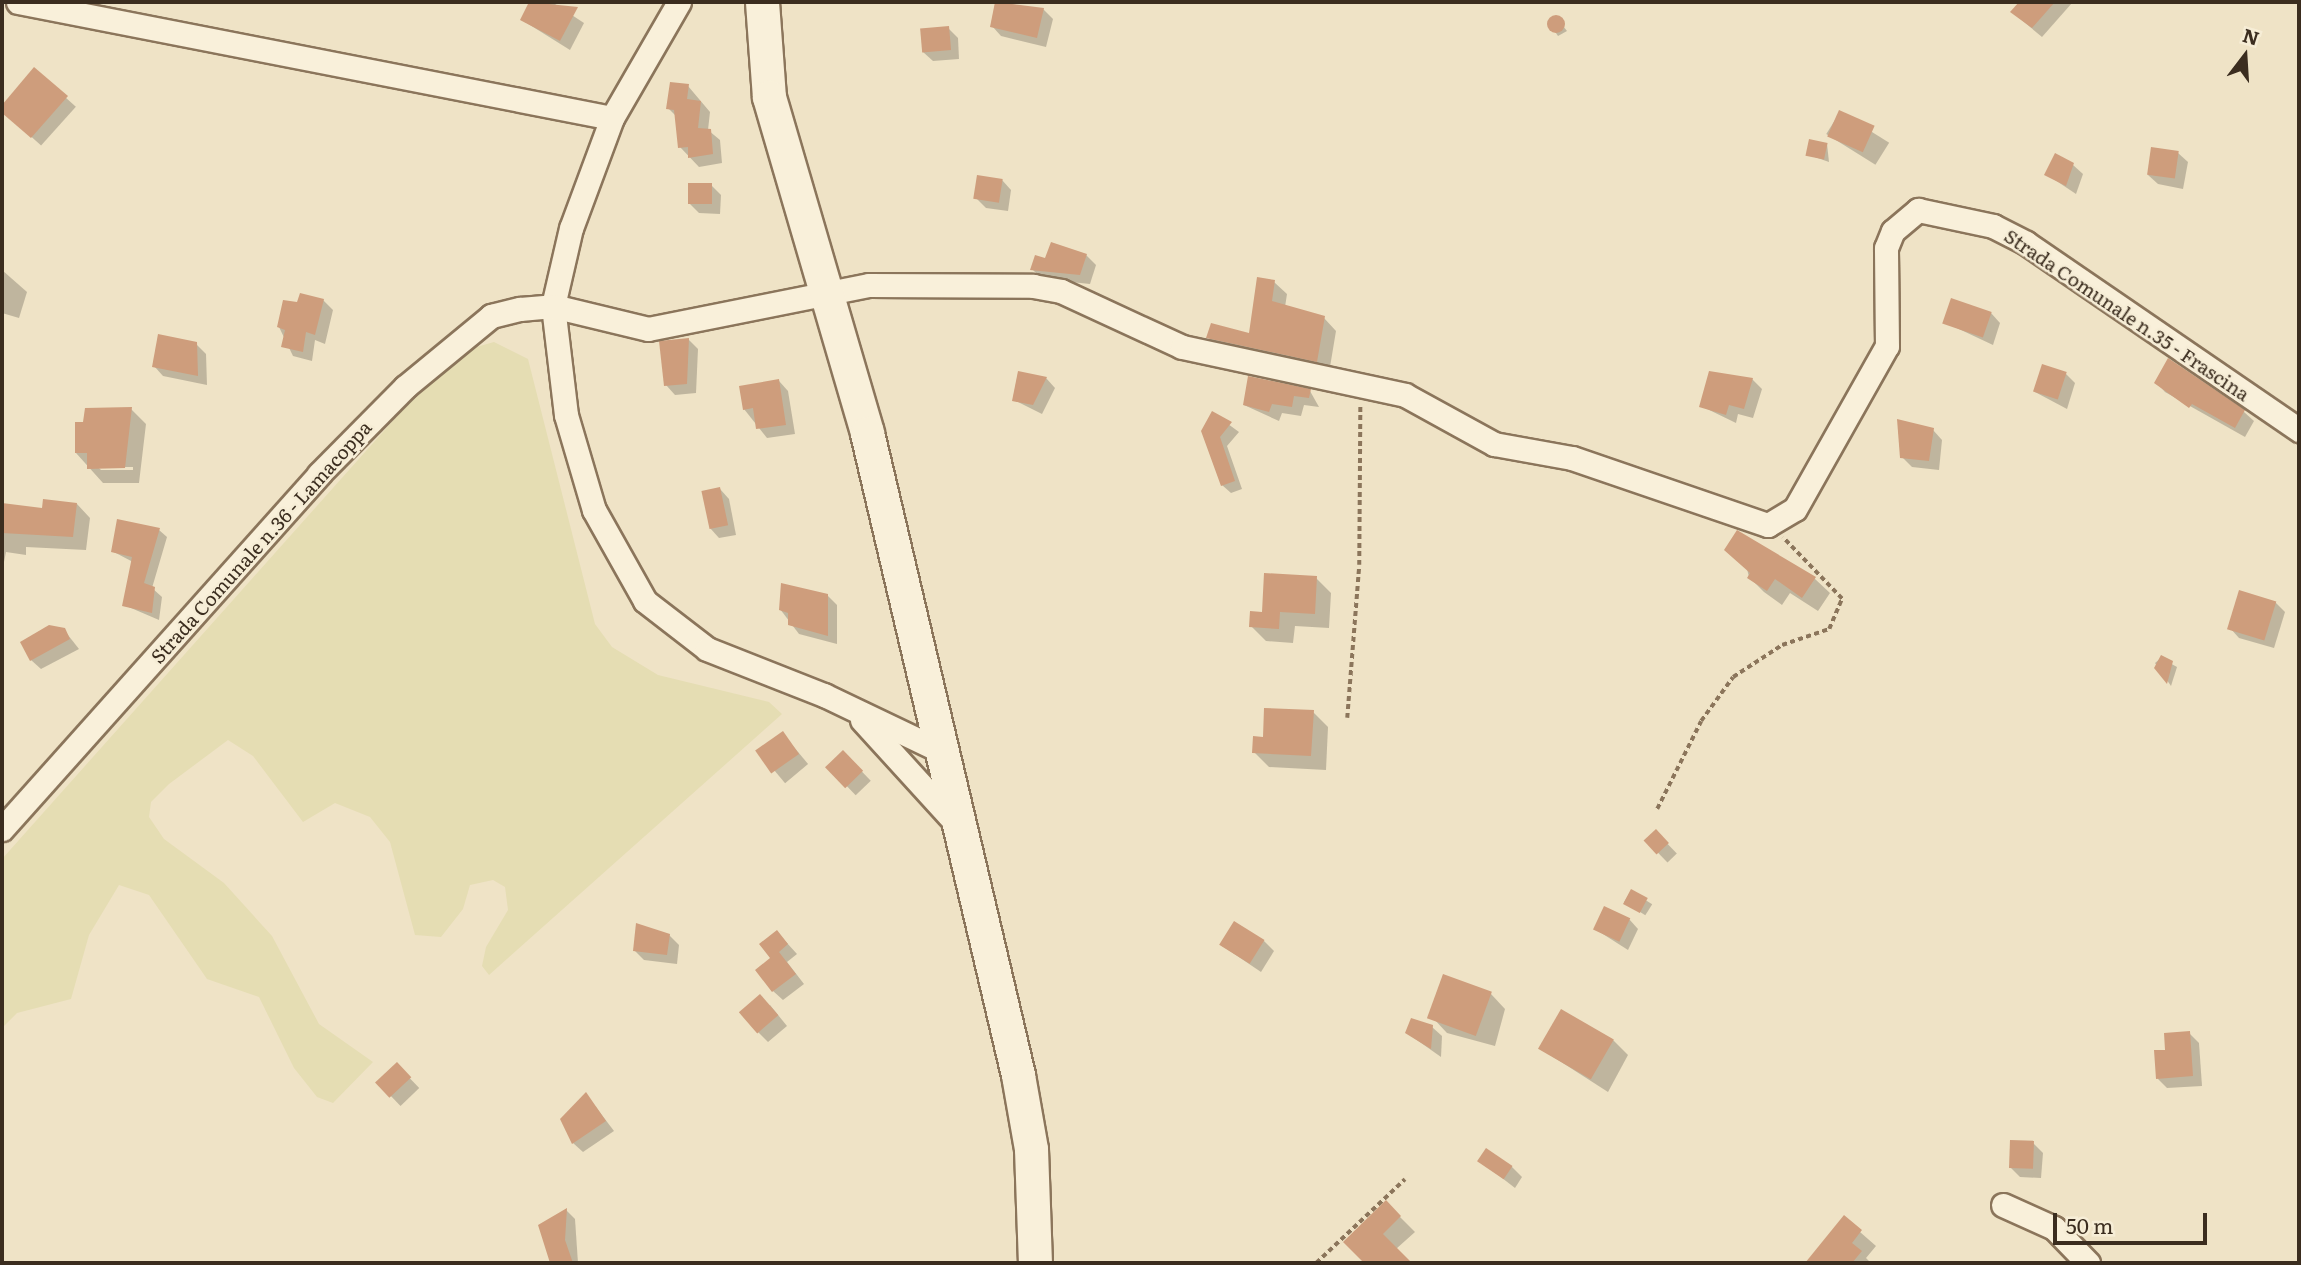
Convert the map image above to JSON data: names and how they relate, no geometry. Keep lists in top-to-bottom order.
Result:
{
  "streets": {
    "street": ["Strada Comunale n.35 - Frascina", "Strada Comunale n.36 - Lamacoppa"]
  },
  "scale_bar": "50 m",
  "north": "top"
}
